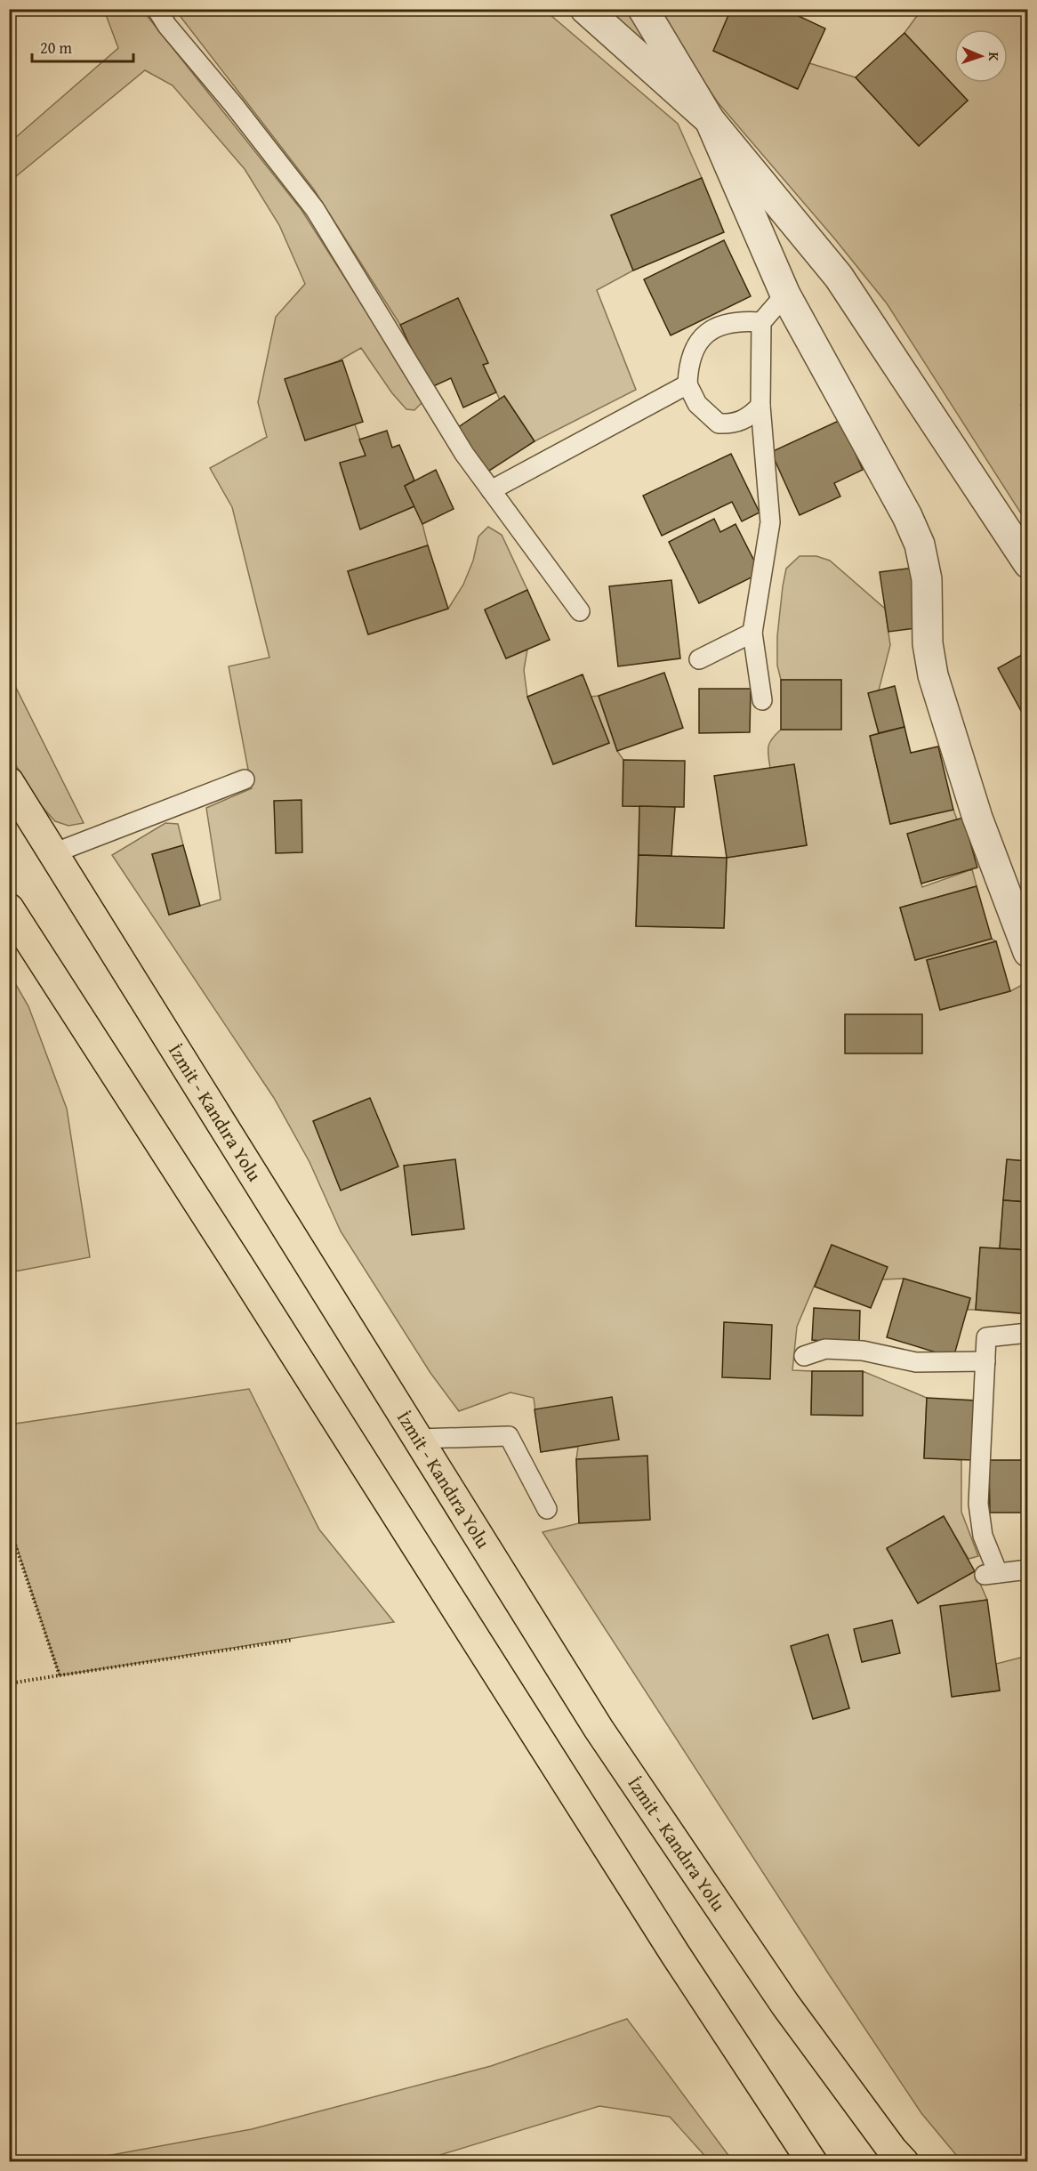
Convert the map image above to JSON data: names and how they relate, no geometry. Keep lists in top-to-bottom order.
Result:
{
  "streets": {
    "highway": ["İzmit - Kandıra Yolu"]
  },
  "scale_bar": "20 m",
  "north": "right"
}
